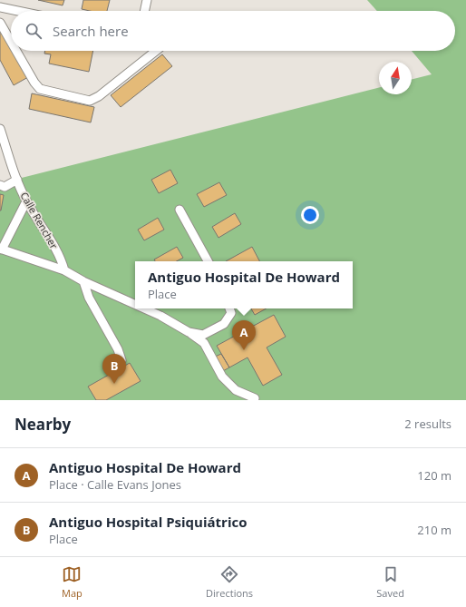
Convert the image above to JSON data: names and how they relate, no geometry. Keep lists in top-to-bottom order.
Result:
{
  "streets": {
    "street": ["Calle Rencher"]
  },
  "north": "top",
  "page": {
    "search": "Search here",
    "popup": ["Antiguo Hospital De Howard", "Place"],
    "pins": ["A", "B"],
    "heading": ["Nearby", "2 results"],
    "list": [
      {
        "mark": "A",
        "name": "Antiguo Hospital De Howard",
        "note": "Place · Calle Evans Jones",
        "value": "120 m"
      },
      {
        "mark": "B",
        "name": "Antiguo Hospital Psiquiátrico",
        "note": "Place",
        "value": "210 m"
      }
    ],
    "nav": ["Map", "Directions", "Saved"]
  }
}
